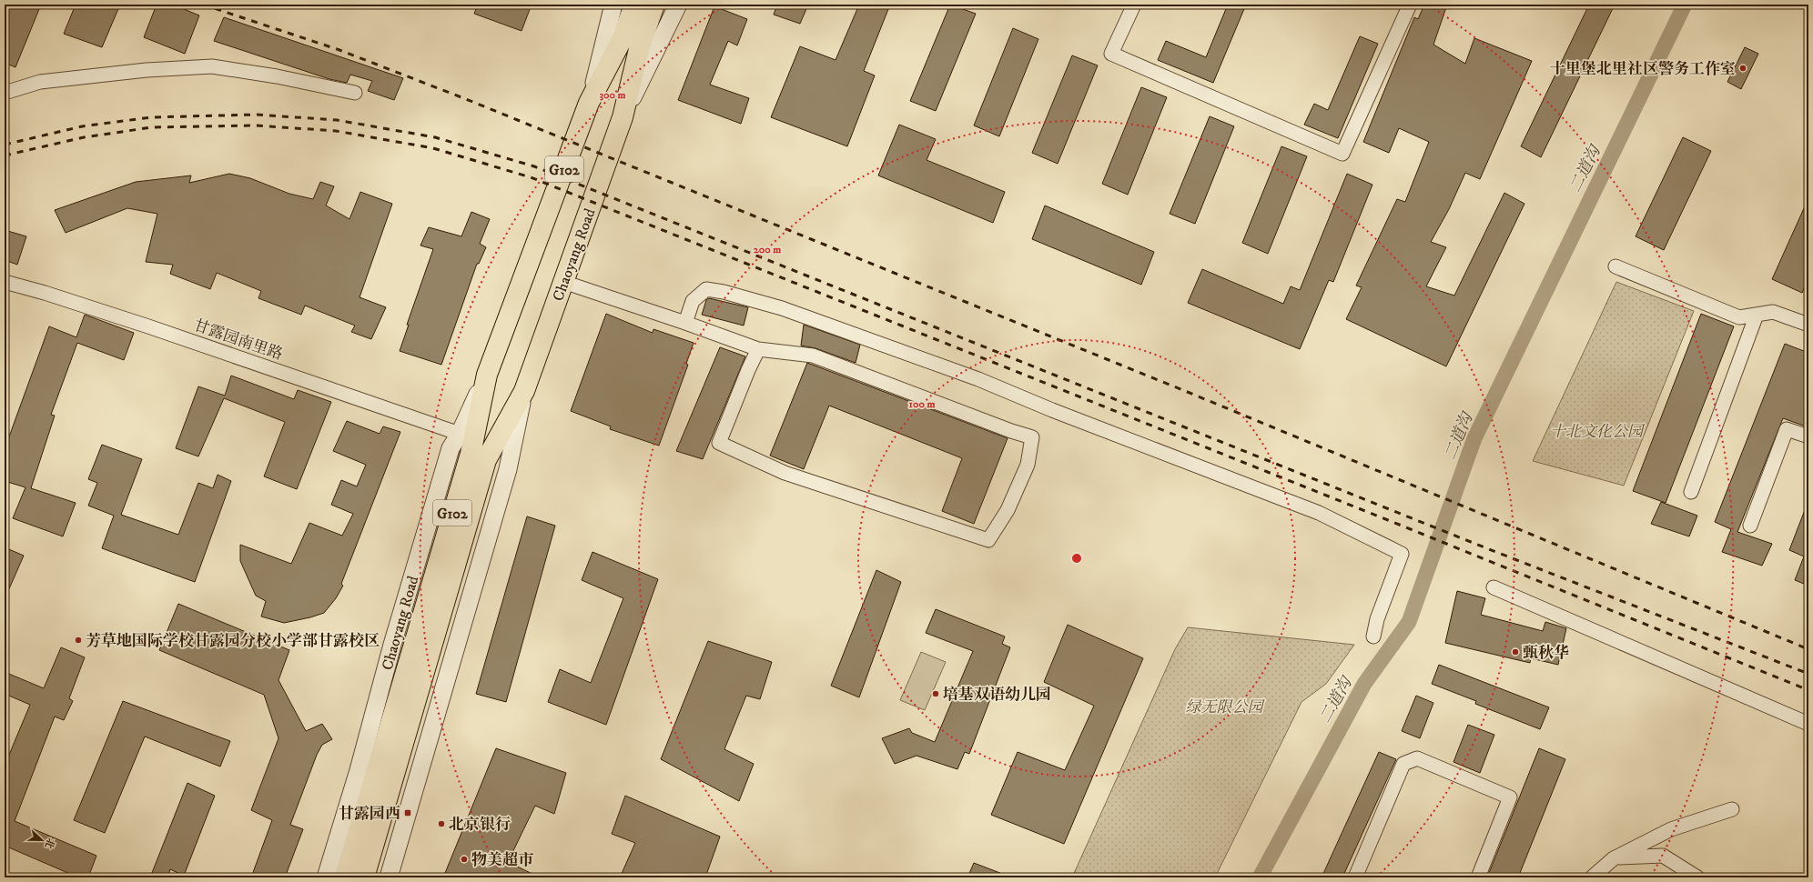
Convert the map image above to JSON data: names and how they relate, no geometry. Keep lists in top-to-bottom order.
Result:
{
  "streets": {
    "highway": ["G102", "Chaoyang Road"],
    "street": ["甘露园南里路"]
  },
  "crossings": [
    ["Chaoyang Road", "甘露园南里路"]
  ],
  "water": ["二道沟"],
  "parks": ["十北文化公园", "绿无限公园"],
  "places": {
    "other": [
      "十里堡北里社区警务工作室",
      "芳草地国际学校甘露园分校小学部甘露校区",
      "甄秋华",
      "培基双语幼儿园",
      "北京银行",
      "物美超市"
    ],
    "transit": ["甘露园西"]
  },
  "north": "right",
  "rings": ["300 m", "200 m", "100 m"]
}
